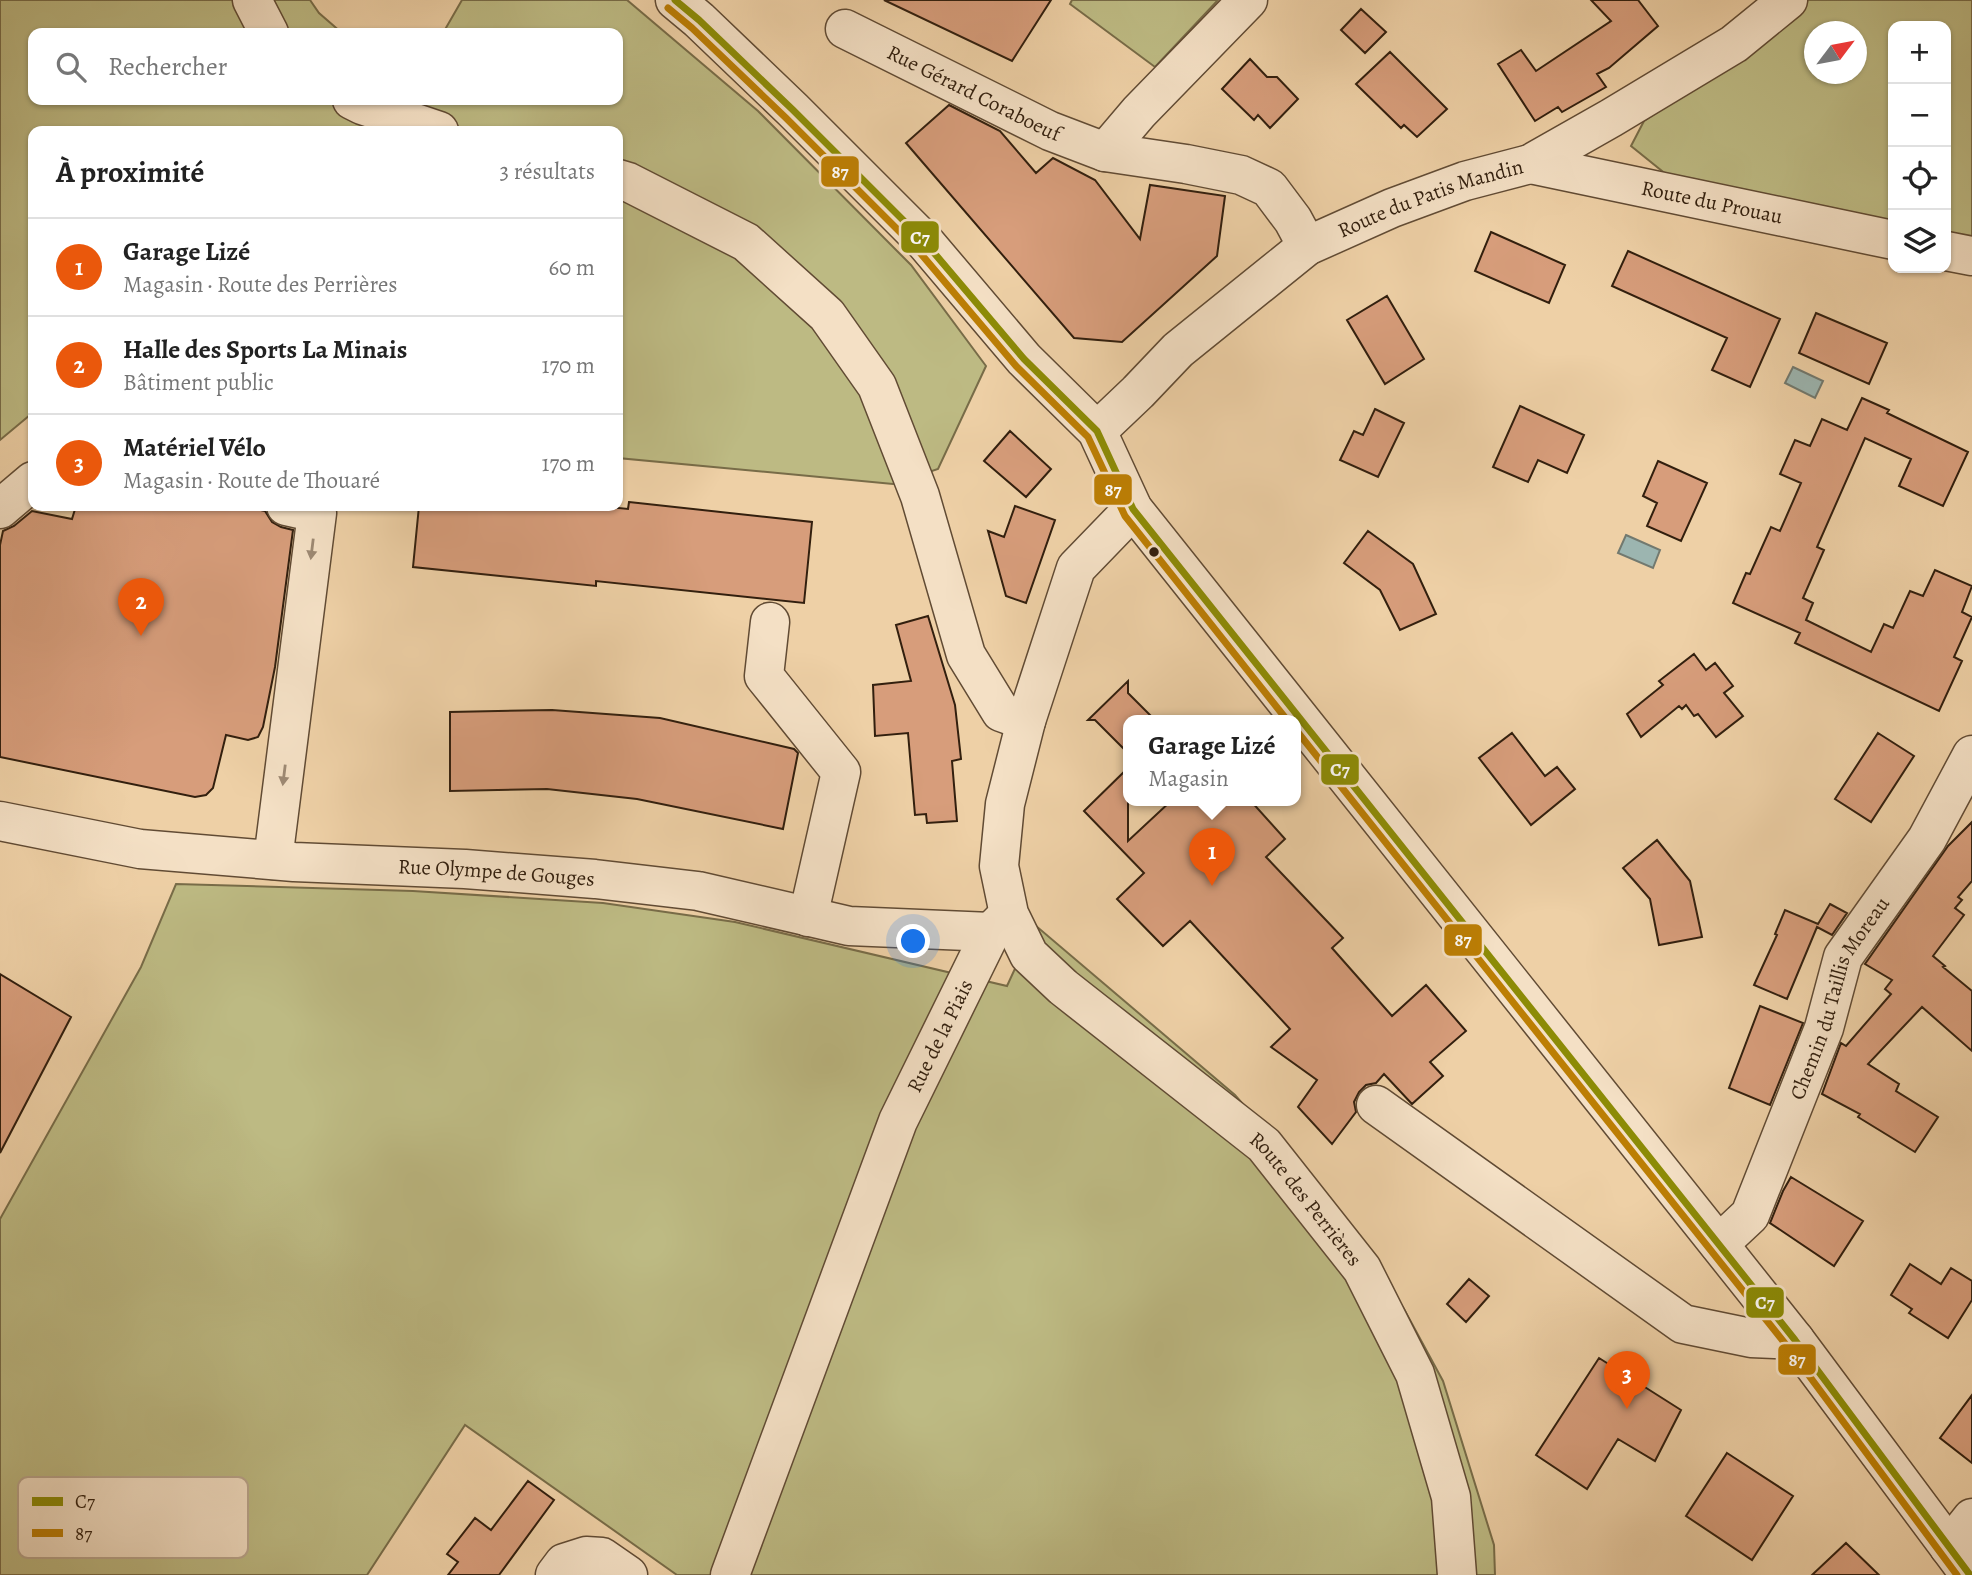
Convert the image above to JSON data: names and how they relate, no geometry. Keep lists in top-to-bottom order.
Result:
{
  "streets": {
    "street": [
      "Rue Gérard Coraboeuf",
      "Route du Patis Mandin",
      "Route du Prouau",
      "Rue Olympe de Gouges",
      "Chemin du Taillis Moreau",
      "Rue de la Piais",
      "Route des Perrières"
    ]
  },
  "crossings": [
    ["Rue Gérard Coraboeuf", "Route du Patis Mandin"],
    ["Route du Patis Mandin", "Route du Prouau"],
    ["Rue Olympe de Gouges", "Rue de la Piais"],
    ["Rue Olympe de Gouges", "Route des Perrières"],
    ["Rue de la Piais", "Route des Perrières"]
  ],
  "lines": ["transit line C7", "transit line 87"],
  "legend": ["C7", "87"],
  "north": "top right",
  "page": {
    "map_buttons": ["+", "−"],
    "search": "Rechercher",
    "heading": ["À proximité", "3 résultats"],
    "list": [
      {
        "mark": "1",
        "name": "Garage Lizé",
        "note": "Magasin · Route des Perrières",
        "value": "60 m"
      },
      {
        "mark": "2",
        "name": "Halle des Sports La Minais",
        "note": "Bâtiment public",
        "value": "170 m"
      },
      {
        "mark": "3",
        "name": "Matériel Vélo",
        "note": "Magasin · Route de Thouaré",
        "value": "170 m"
      }
    ],
    "pins": ["2", "1", "3"],
    "popup": ["Garage Lizé", "Magasin"]
  }
}
